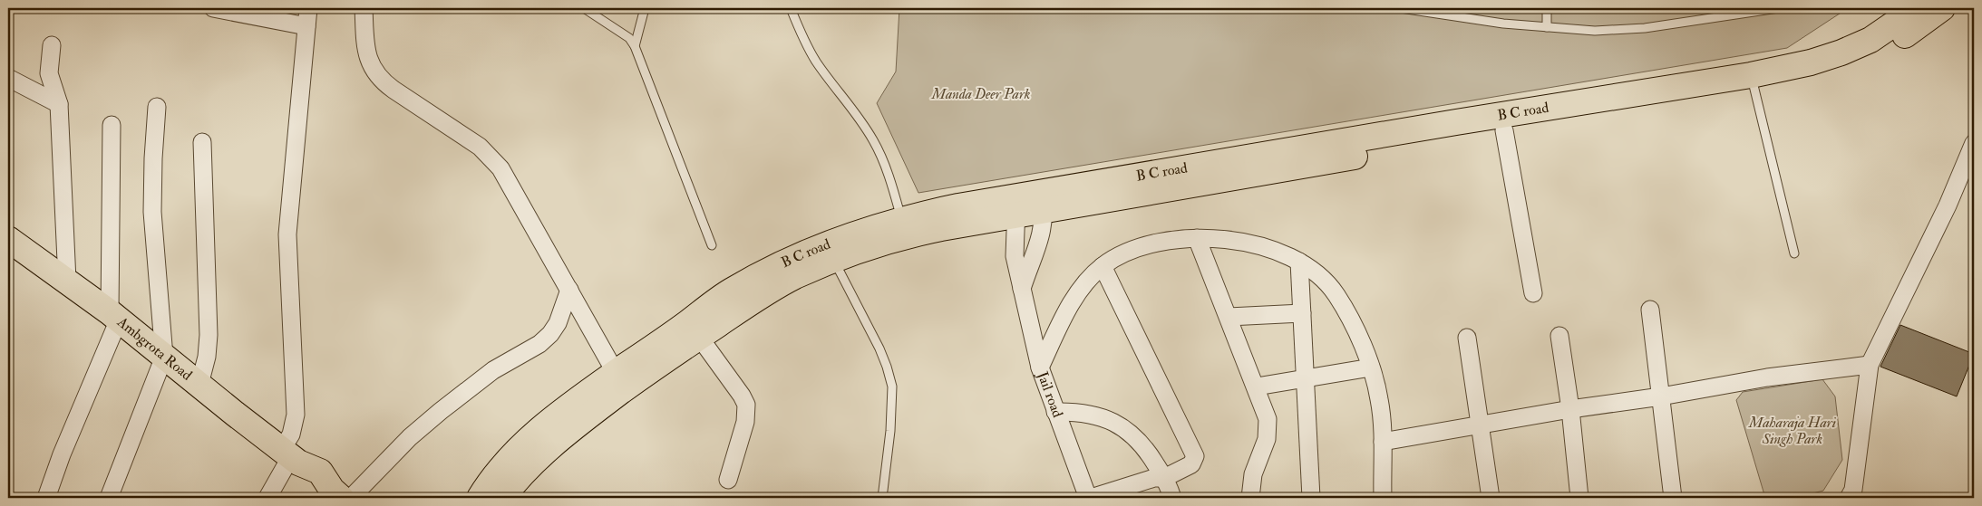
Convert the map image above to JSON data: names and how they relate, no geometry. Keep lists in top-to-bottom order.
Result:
{
  "streets": {
    "main road": ["B C road", "Ambgrota Road"],
    "street": ["Jail road"]
  },
  "parks": ["Manda Deer Park", "Maharaja Hari Singh Park"]
}
